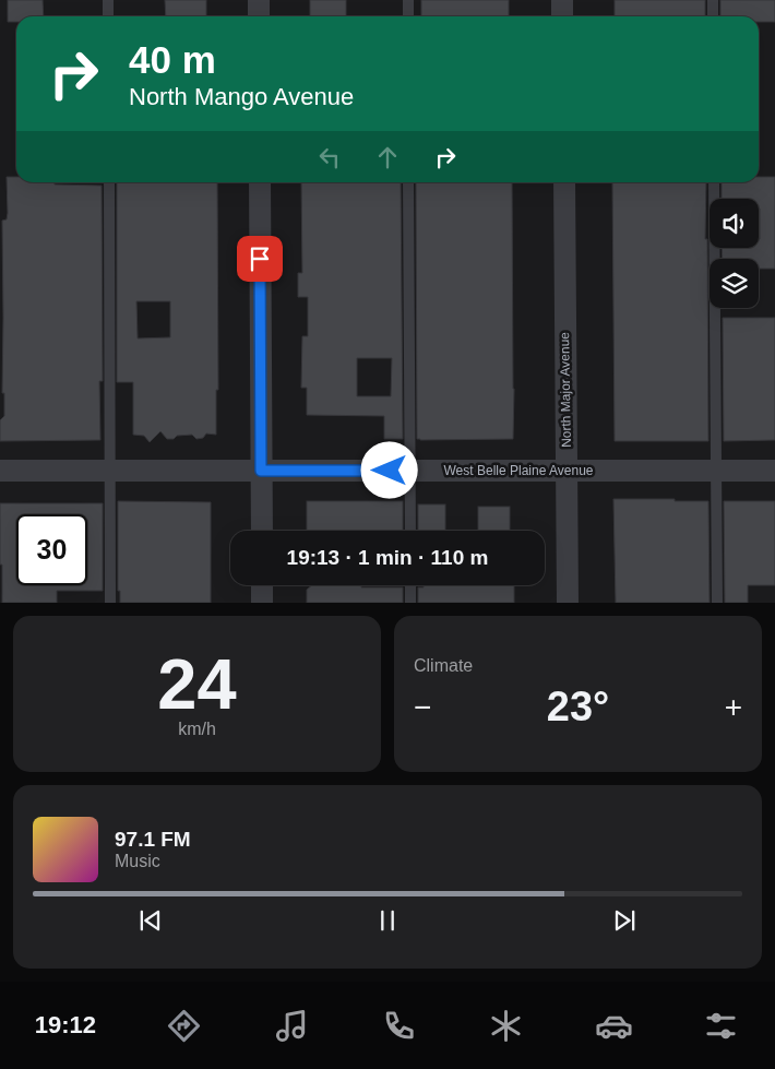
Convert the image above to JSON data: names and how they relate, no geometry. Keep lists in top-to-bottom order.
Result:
{
  "streets": {
    "street": ["North Major Avenue", "West Belle Plaine Avenue"]
  },
  "crossings": [
    ["North Major Avenue", "West Belle Plaine Avenue"]
  ],
  "page": {
    "turn": ["40 m", "North Mango Avenue"],
    "limit": "30",
    "trip": "19:13 · 1 min · 110 m",
    "tile": [
      ["24", "km/h"],
      "Climate"
    ],
    "heat": ["−", "23°", "+"],
    "song": ["97.1 FM", "Music"],
    "tabs": "19:12"
  }
}
